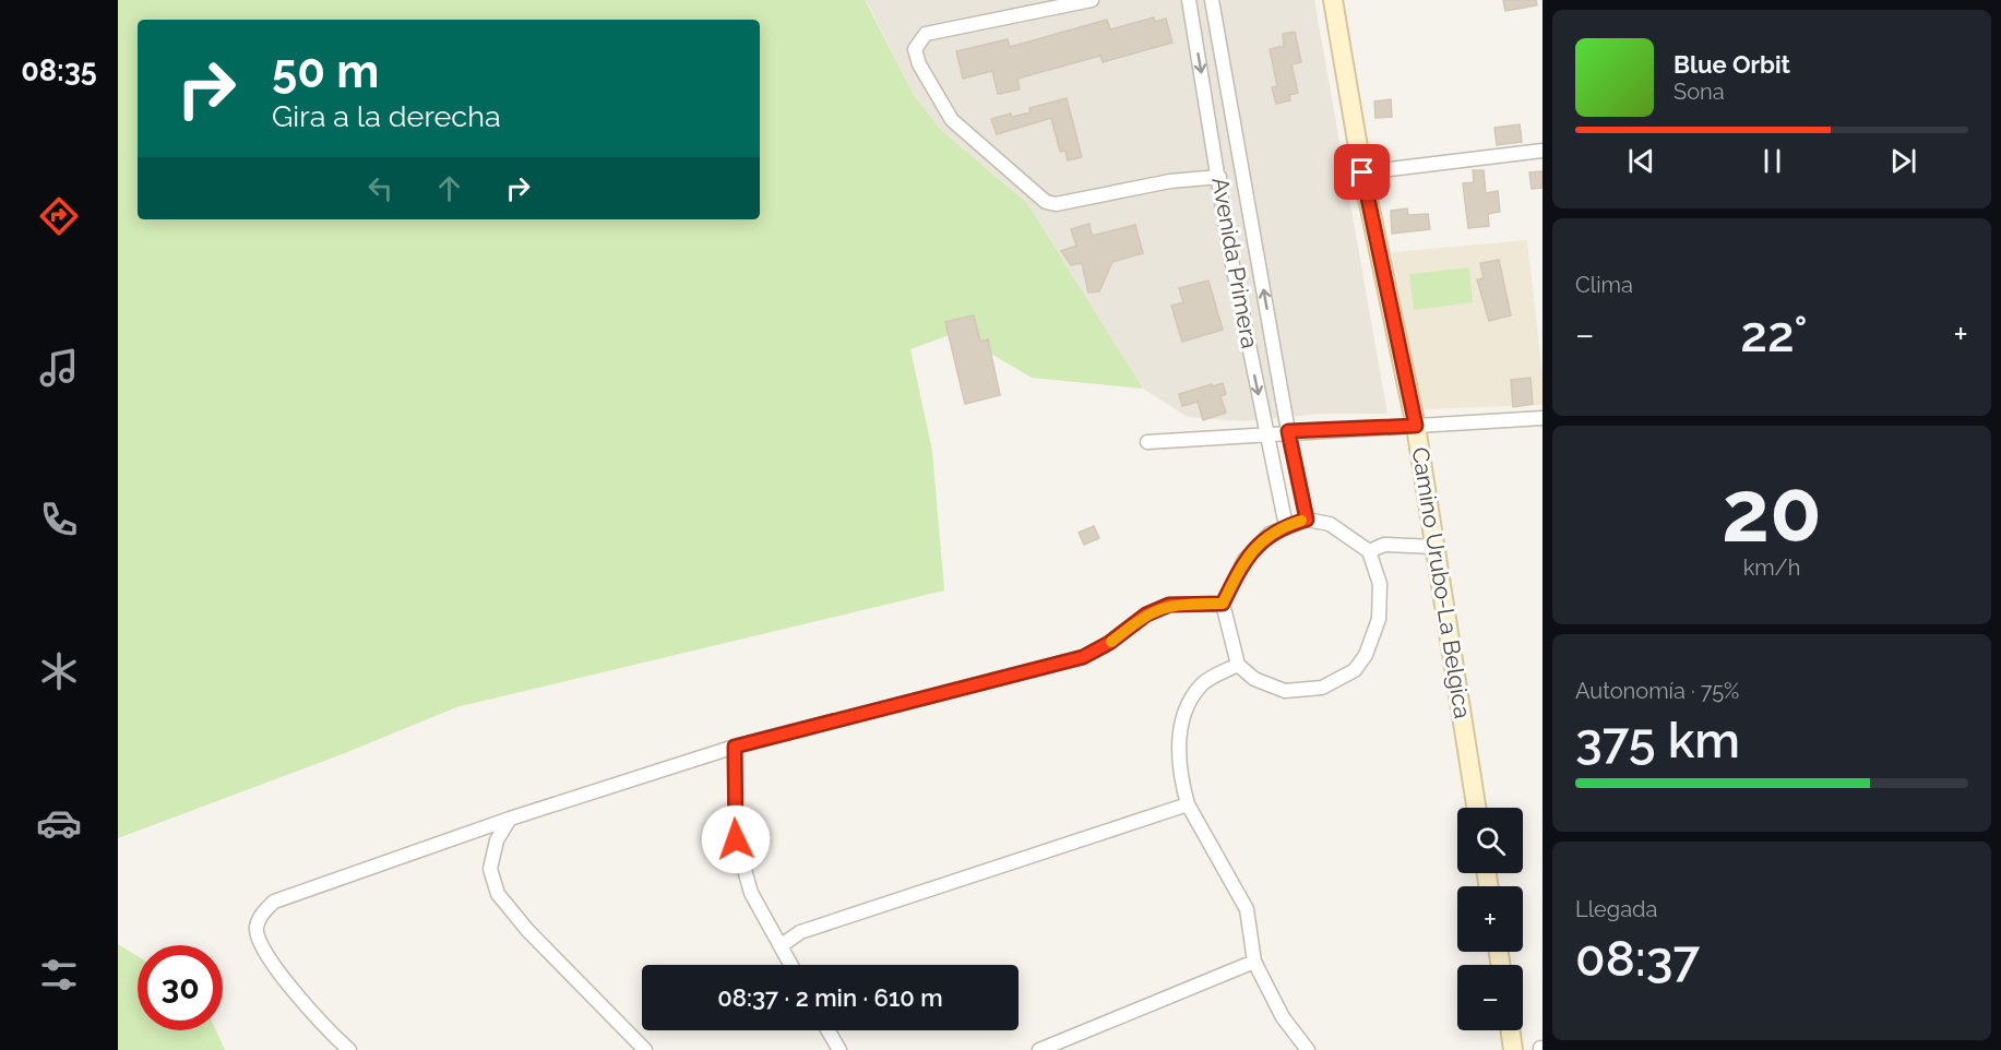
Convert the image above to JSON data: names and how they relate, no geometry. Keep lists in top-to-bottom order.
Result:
{
  "streets": {
    "main road": ["Camino Urubo-La Belgica"],
    "street": ["Avenida Primera"]
  },
  "page": {
    "tabs": "08:35",
    "turn": ["50 m", "Gira a la derecha"],
    "song": ["Blue Orbit", "Sona"],
    "tile": [
      "Clima",
      ["20", "km/h"],
      ["Autonomía · 75%", "375 km"],
      ["Llegada", "08:37"]
    ],
    "heat": ["−", "22°", "+"],
    "map_buttons": ["+", "−"],
    "limit": "30",
    "trip": "08:37 · 2 min · 610 m"
  }
}
